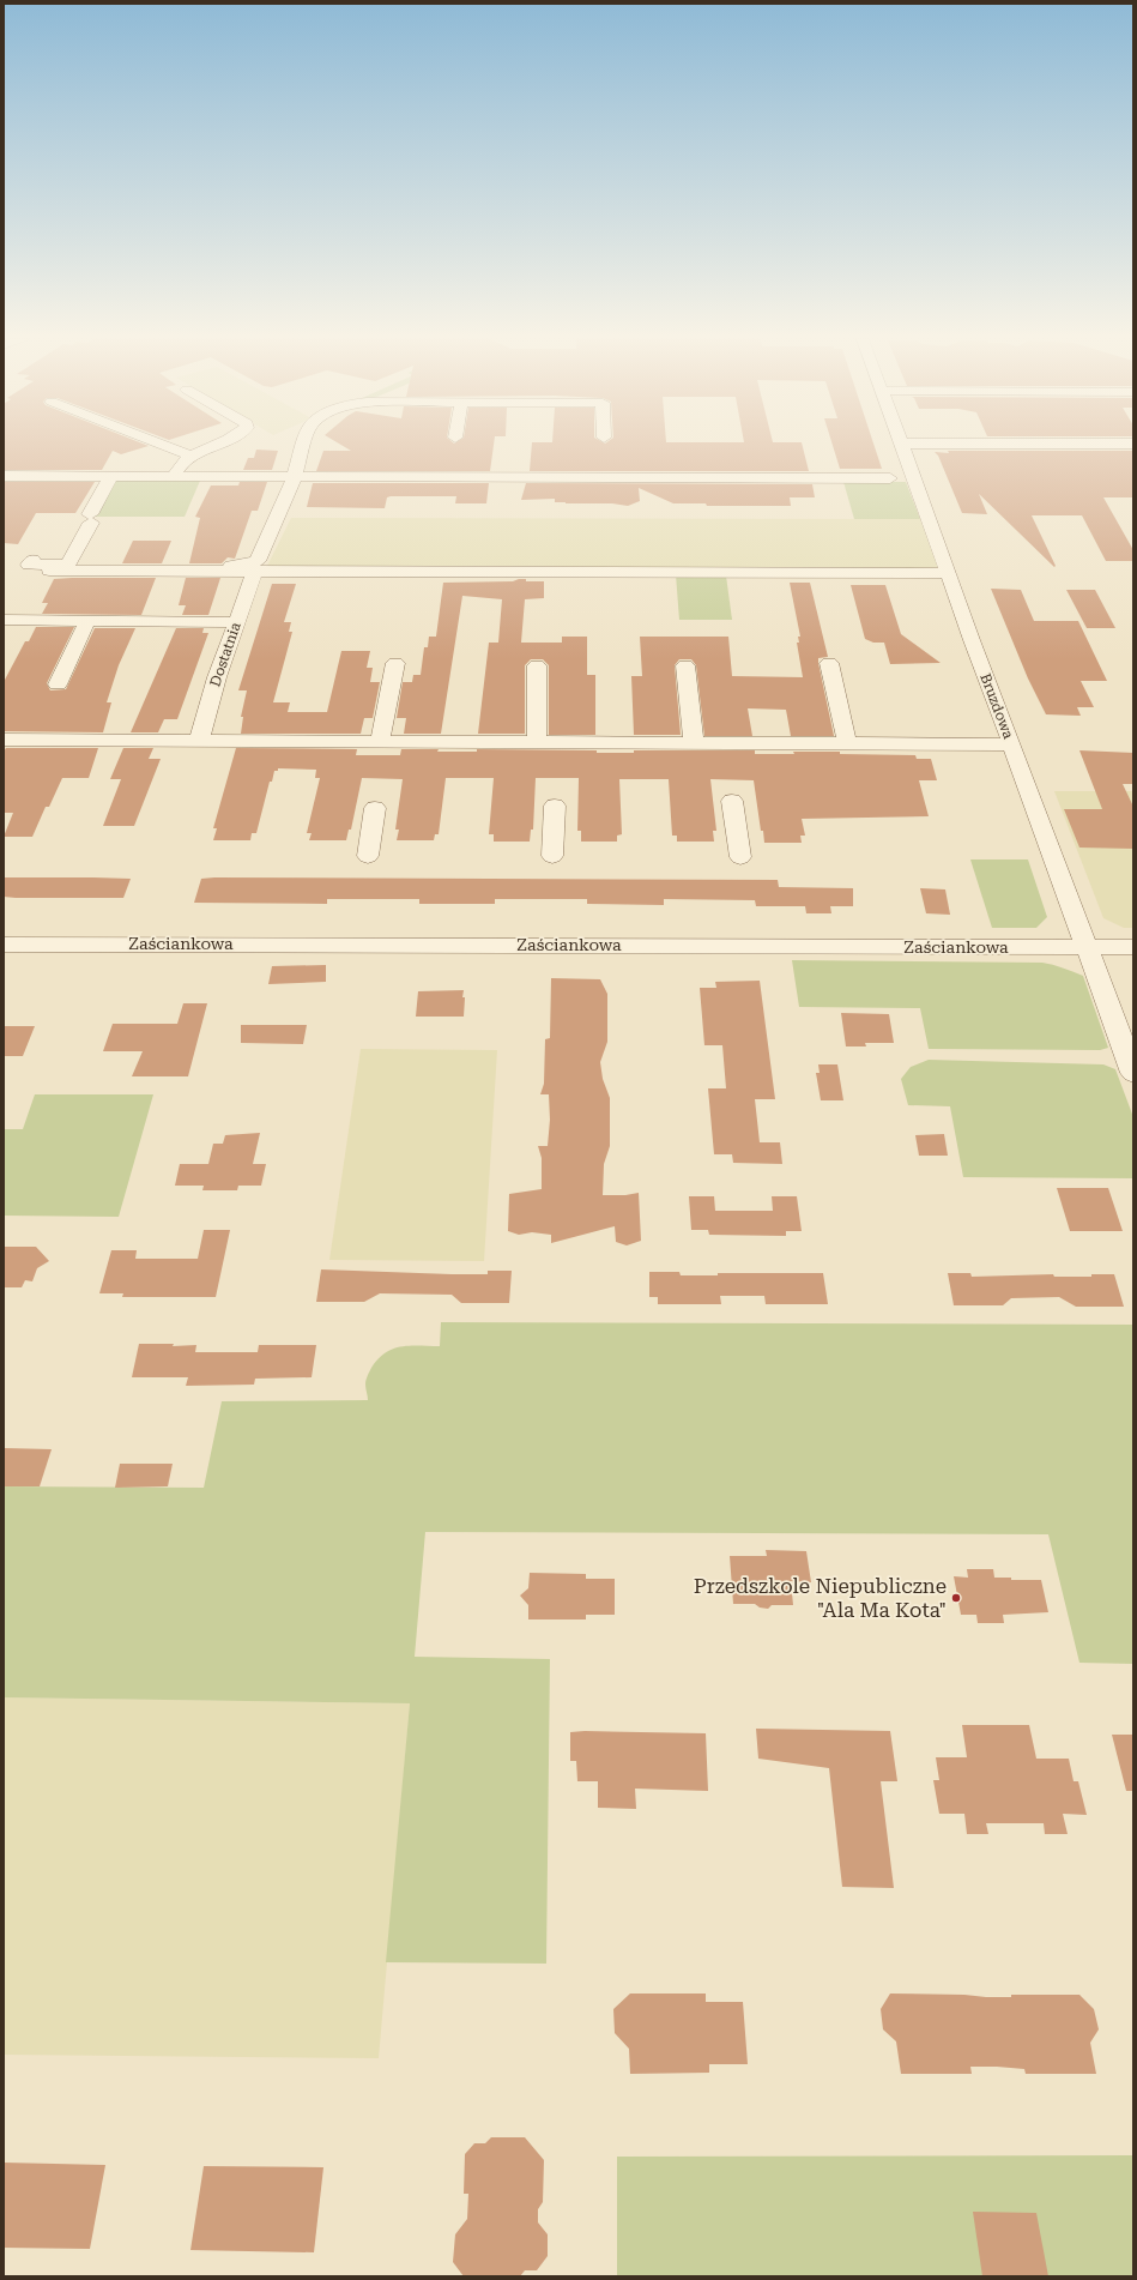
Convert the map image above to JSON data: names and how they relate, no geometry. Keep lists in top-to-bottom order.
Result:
{
  "streets": {
    "street": ["Dostatnia", "Bruzdowa", "Zaściankowa"]
  },
  "crossings": [
    ["Bruzdowa", "Zaściankowa"]
  ],
  "places": ["Przedszkole Niepubliczne \"Ala Ma Kota\""]
}
